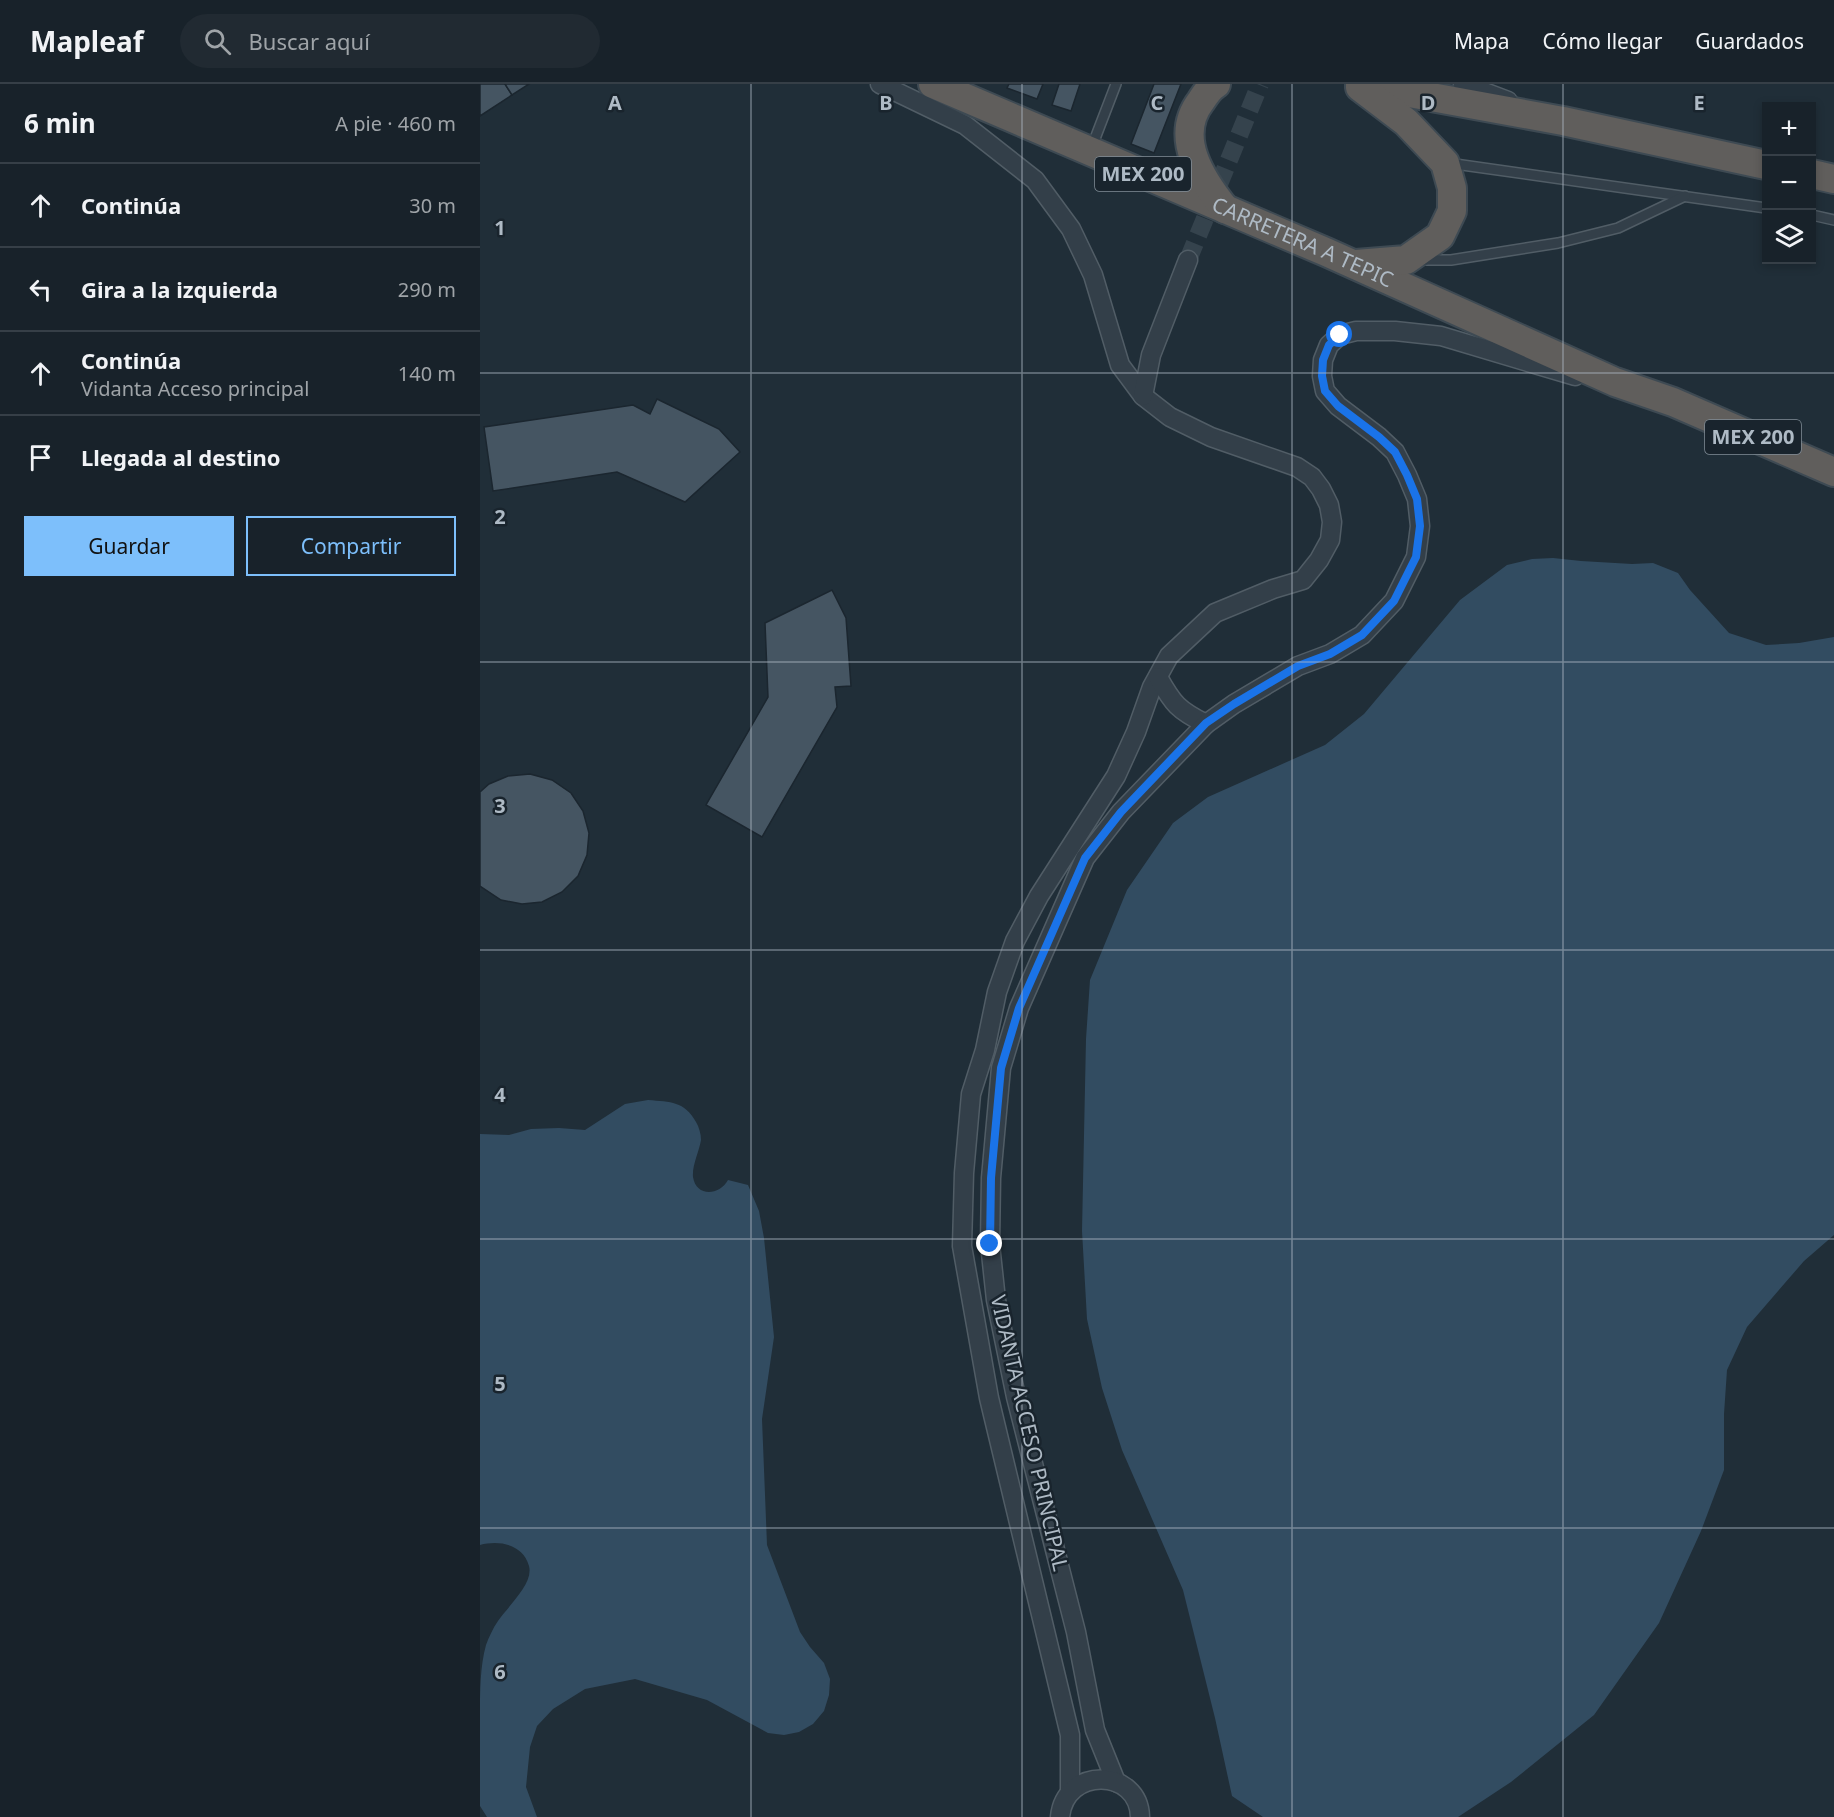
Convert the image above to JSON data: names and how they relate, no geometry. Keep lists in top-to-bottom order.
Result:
{
  "streets": {
    "highway": ["MEX 200", "CARRETERA A TEPIC"],
    "street": ["VIDANTA ACCESO PRINCIPAL"]
  },
  "crossings": [
    ["CARRETERA A TEPIC", "VIDANTA ACCESO PRINCIPAL"]
  ],
  "page": {
    "header": "Mapleaf",
    "search": "Buscar aquí",
    "nav": ["Mapa", "Cómo llegar", "Guardados"],
    "heading": ["6 min", "A pie · 460 m"],
    "map_buttons": ["+", "−"],
    "list": [
      ["Continúa", "30 m"],
      ["Gira a la izquierda", "290 m"],
      ["Continúa", "Vidanta Acceso principal", "140 m"],
      "Llegada al destino"
    ],
    "buttons": ["Guardar", "Compartir"]
  },
  "grid": {
    "columns": [
      "A",
      "B",
      "C",
      "D",
      "E"
    ],
    "rows": [
      "1",
      "2",
      "3",
      "4",
      "5",
      "6"
    ]
  }
}
